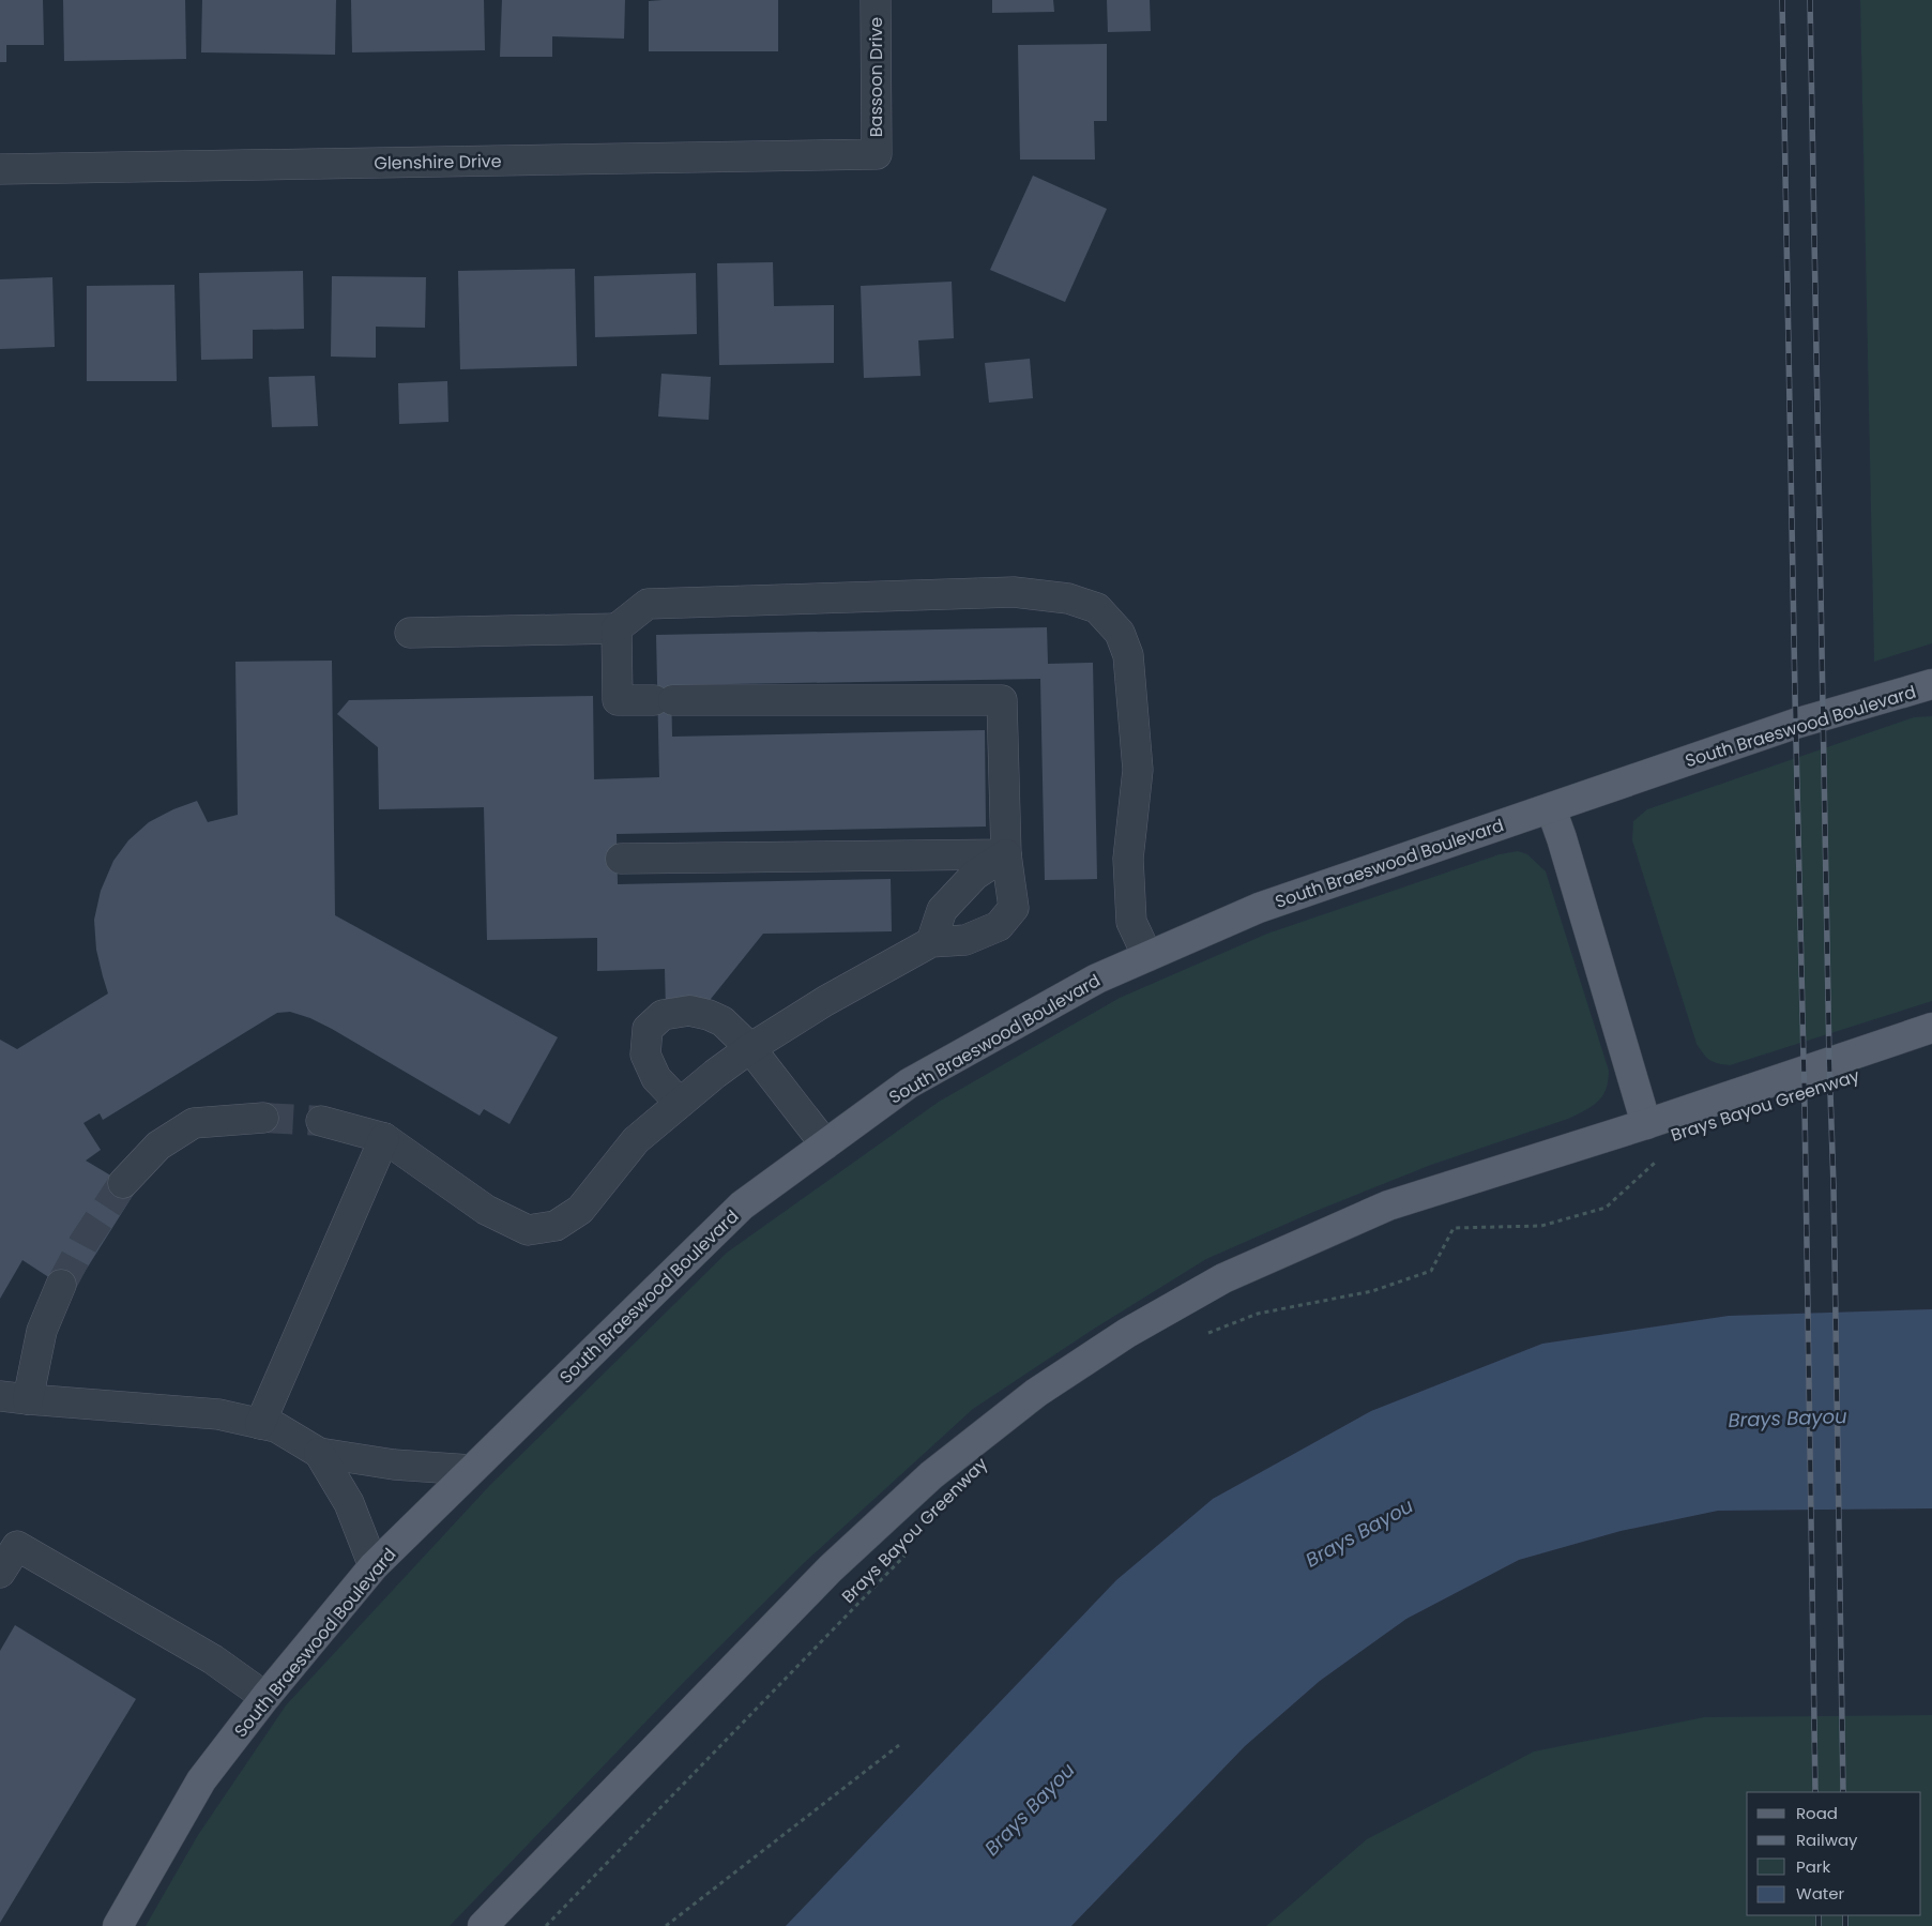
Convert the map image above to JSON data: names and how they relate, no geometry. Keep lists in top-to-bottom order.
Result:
{
  "streets": {
    "main road": ["South Braeswood Boulevard"],
    "street": ["Bassoon Drive", "Glenshire Drive"],
    "path": ["Brays Bayou Greenway"]
  },
  "crossings": [
    ["Bassoon Drive", "Glenshire Drive"]
  ],
  "water": ["Brays Bayou"],
  "legend": [
    "Road",
    "Railway",
    "Park",
    "Water"
  ]
}
